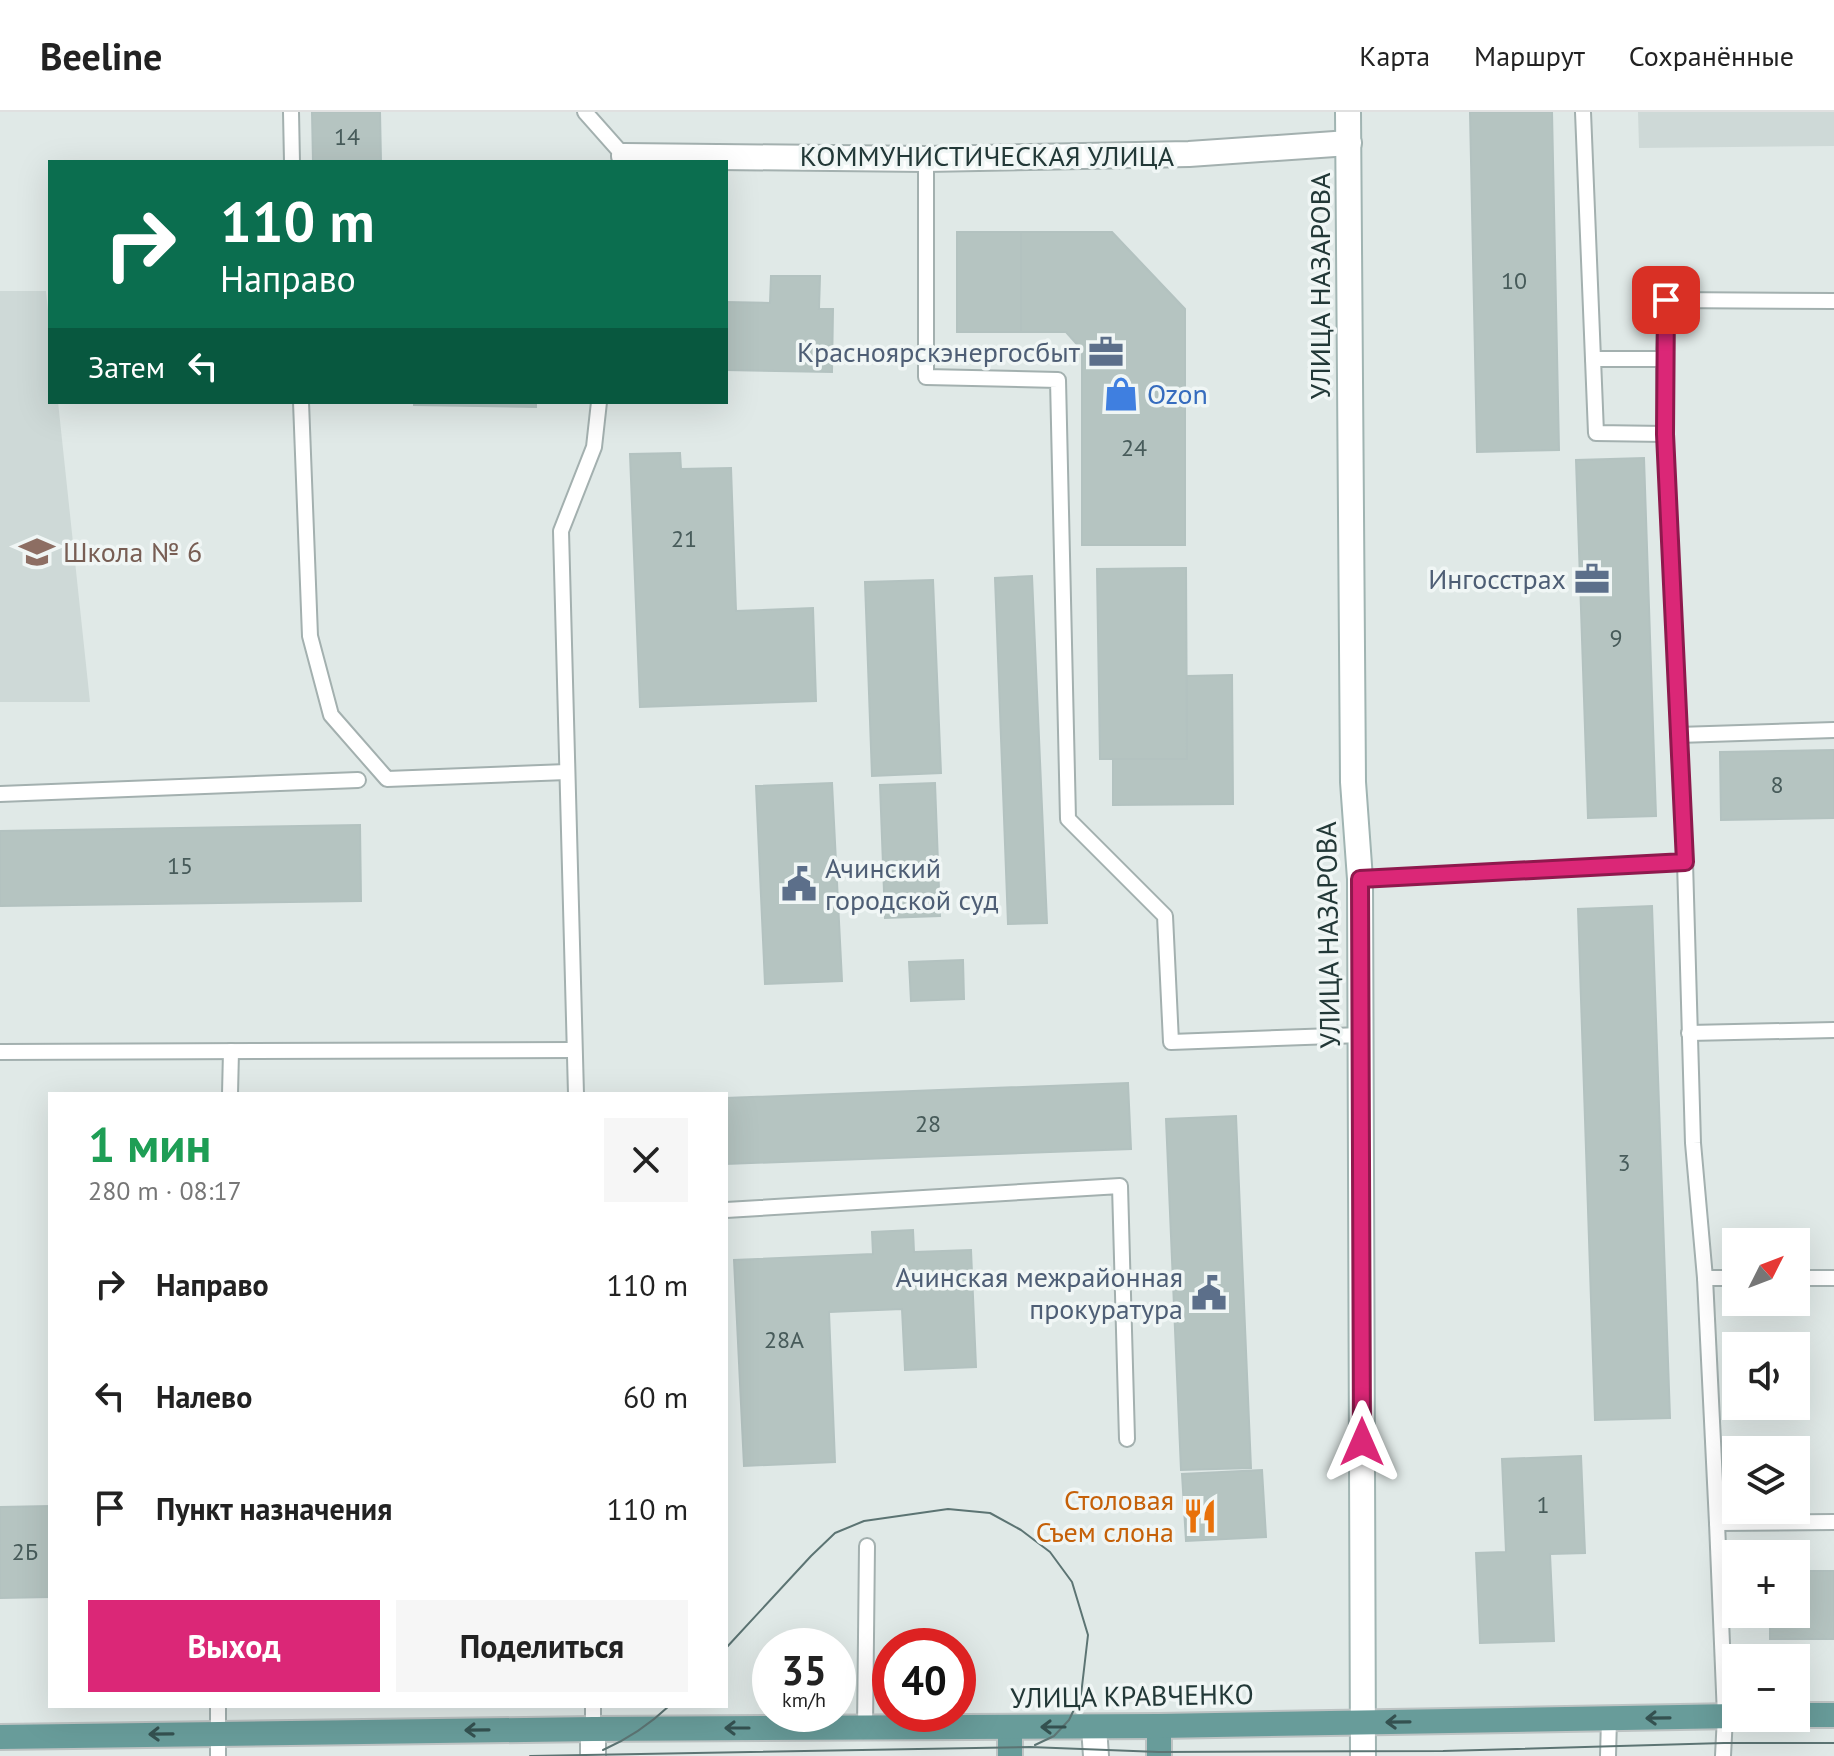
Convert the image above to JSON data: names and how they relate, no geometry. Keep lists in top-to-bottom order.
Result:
{
  "streets": {
    "main road": ["УЛИЦА КРАВЧЕНКО"],
    "street": ["КОММУНИСТИЧЕСКАЯ УЛИЦА", "УЛИЦА НАЗАРОВА"]
  },
  "crossings": [
    ["КОММУНИСТИЧЕСКАЯ УЛИЦА", "УЛИЦА НАЗАРОВА"],
    ["УЛИЦА НАЗАРОВА", "УЛИЦА КРАВЧЕНКО"]
  ],
  "one_way": ["УЛИЦА КРАВЧЕНКО"],
  "places": {
    "office": ["Красноярскэнергосбыт", "Ингосстрах"],
    "shop": ["Ozon"],
    "school or university": ["Школа № 6"],
    "public building": ["Ачинский городской суд", "Ачинская межрайонная прокуратура"],
    "restaurant": ["Столовая Съем слона"]
  },
  "house_numbers": [
    "14",
    "10",
    "24",
    "21",
    "9",
    "8",
    "15",
    "28",
    "3",
    "28А",
    "1",
    "2Б"
  ],
  "north": "top right",
  "page": {
    "header": "Beeline",
    "nav": ["Карта", "Маршрут", "Сохранённые"],
    "turn": ["110 m", "Направо"],
    "then": "Затем",
    "heading": ["1 мин", "280 m · 08:17"],
    "map_buttons": ["+", "−"],
    "list": [
      {
        "name": "Направо",
        "value": "110 m"
      },
      {
        "name": "Налево",
        "value": "60 m"
      },
      {
        "name": "Пункт назначения",
        "value": "110 m"
      }
    ],
    "buttons": ["Выход", "Поделиться"],
    "speed": "35 km/h",
    "limit": "40"
  }
}
